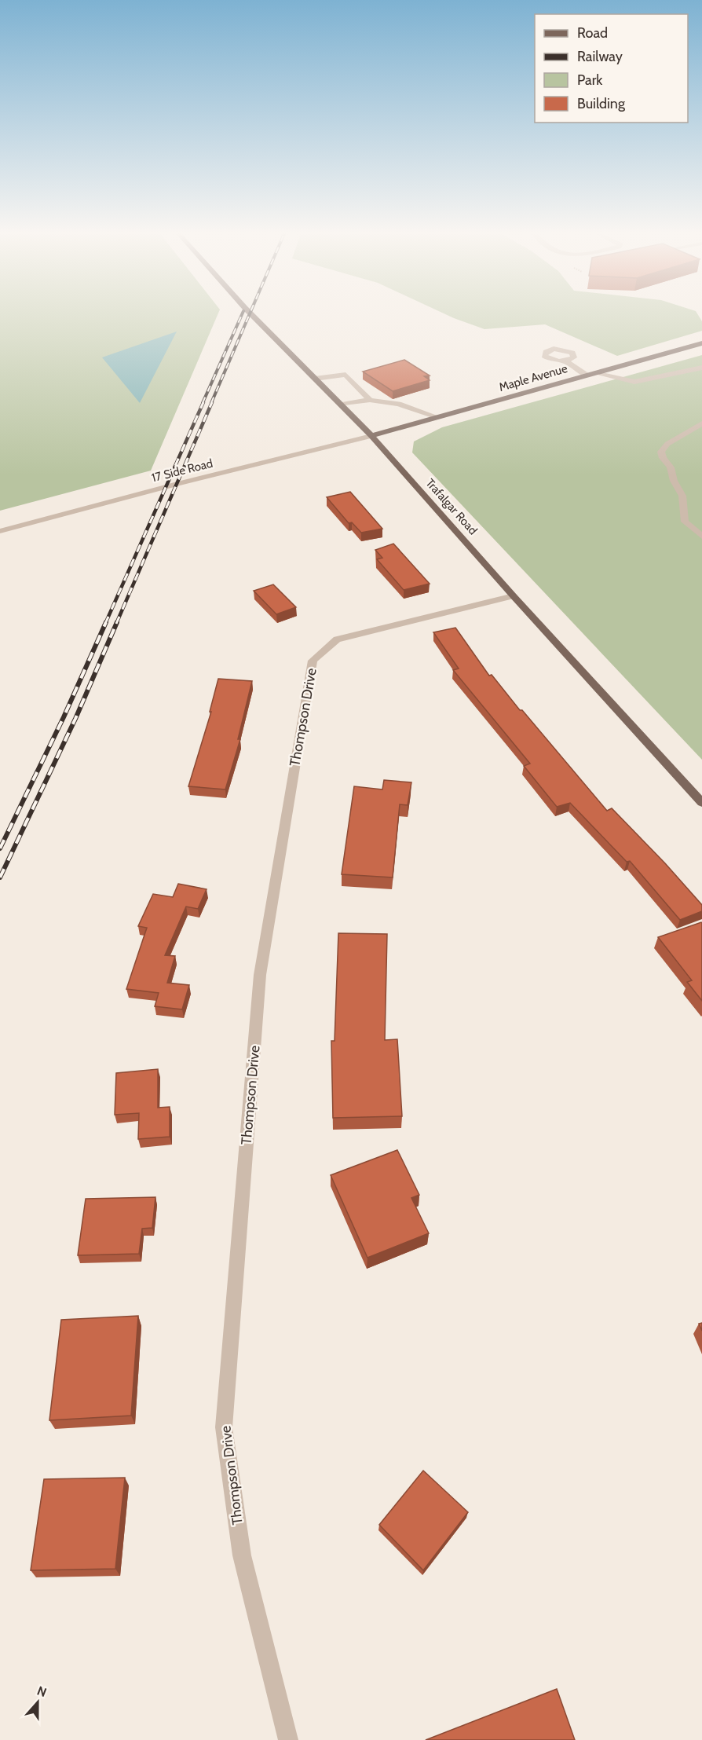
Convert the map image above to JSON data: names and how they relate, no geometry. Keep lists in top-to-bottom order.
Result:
{
  "streets": {
    "main road": ["Maple Avenue", "Trafalgar Road"],
    "street": ["17 Side Road", "Thompson Drive"]
  },
  "crossings": [
    ["Maple Avenue", "17 Side Road"],
    ["Maple Avenue", "Trafalgar Road"],
    ["17 Side Road", "Trafalgar Road"],
    ["Trafalgar Road", "Thompson Drive"]
  ],
  "legend": [
    "Road",
    "Railway",
    "Park",
    "Building"
  ],
  "north": "top"
}
